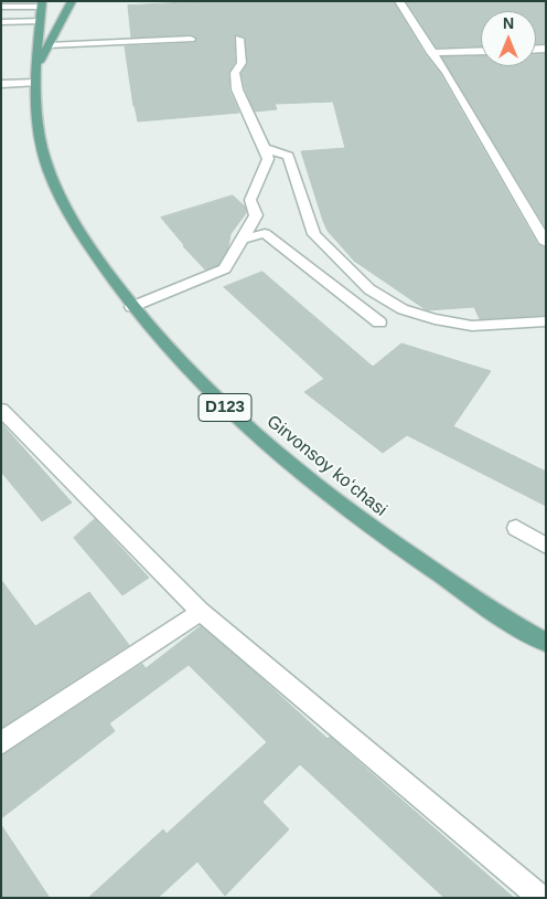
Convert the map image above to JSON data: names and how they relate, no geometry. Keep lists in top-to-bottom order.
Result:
{
  "streets": {
    "main road": ["D123", "Girvonsoy koʻchasi"]
  },
  "north": "top"
}
